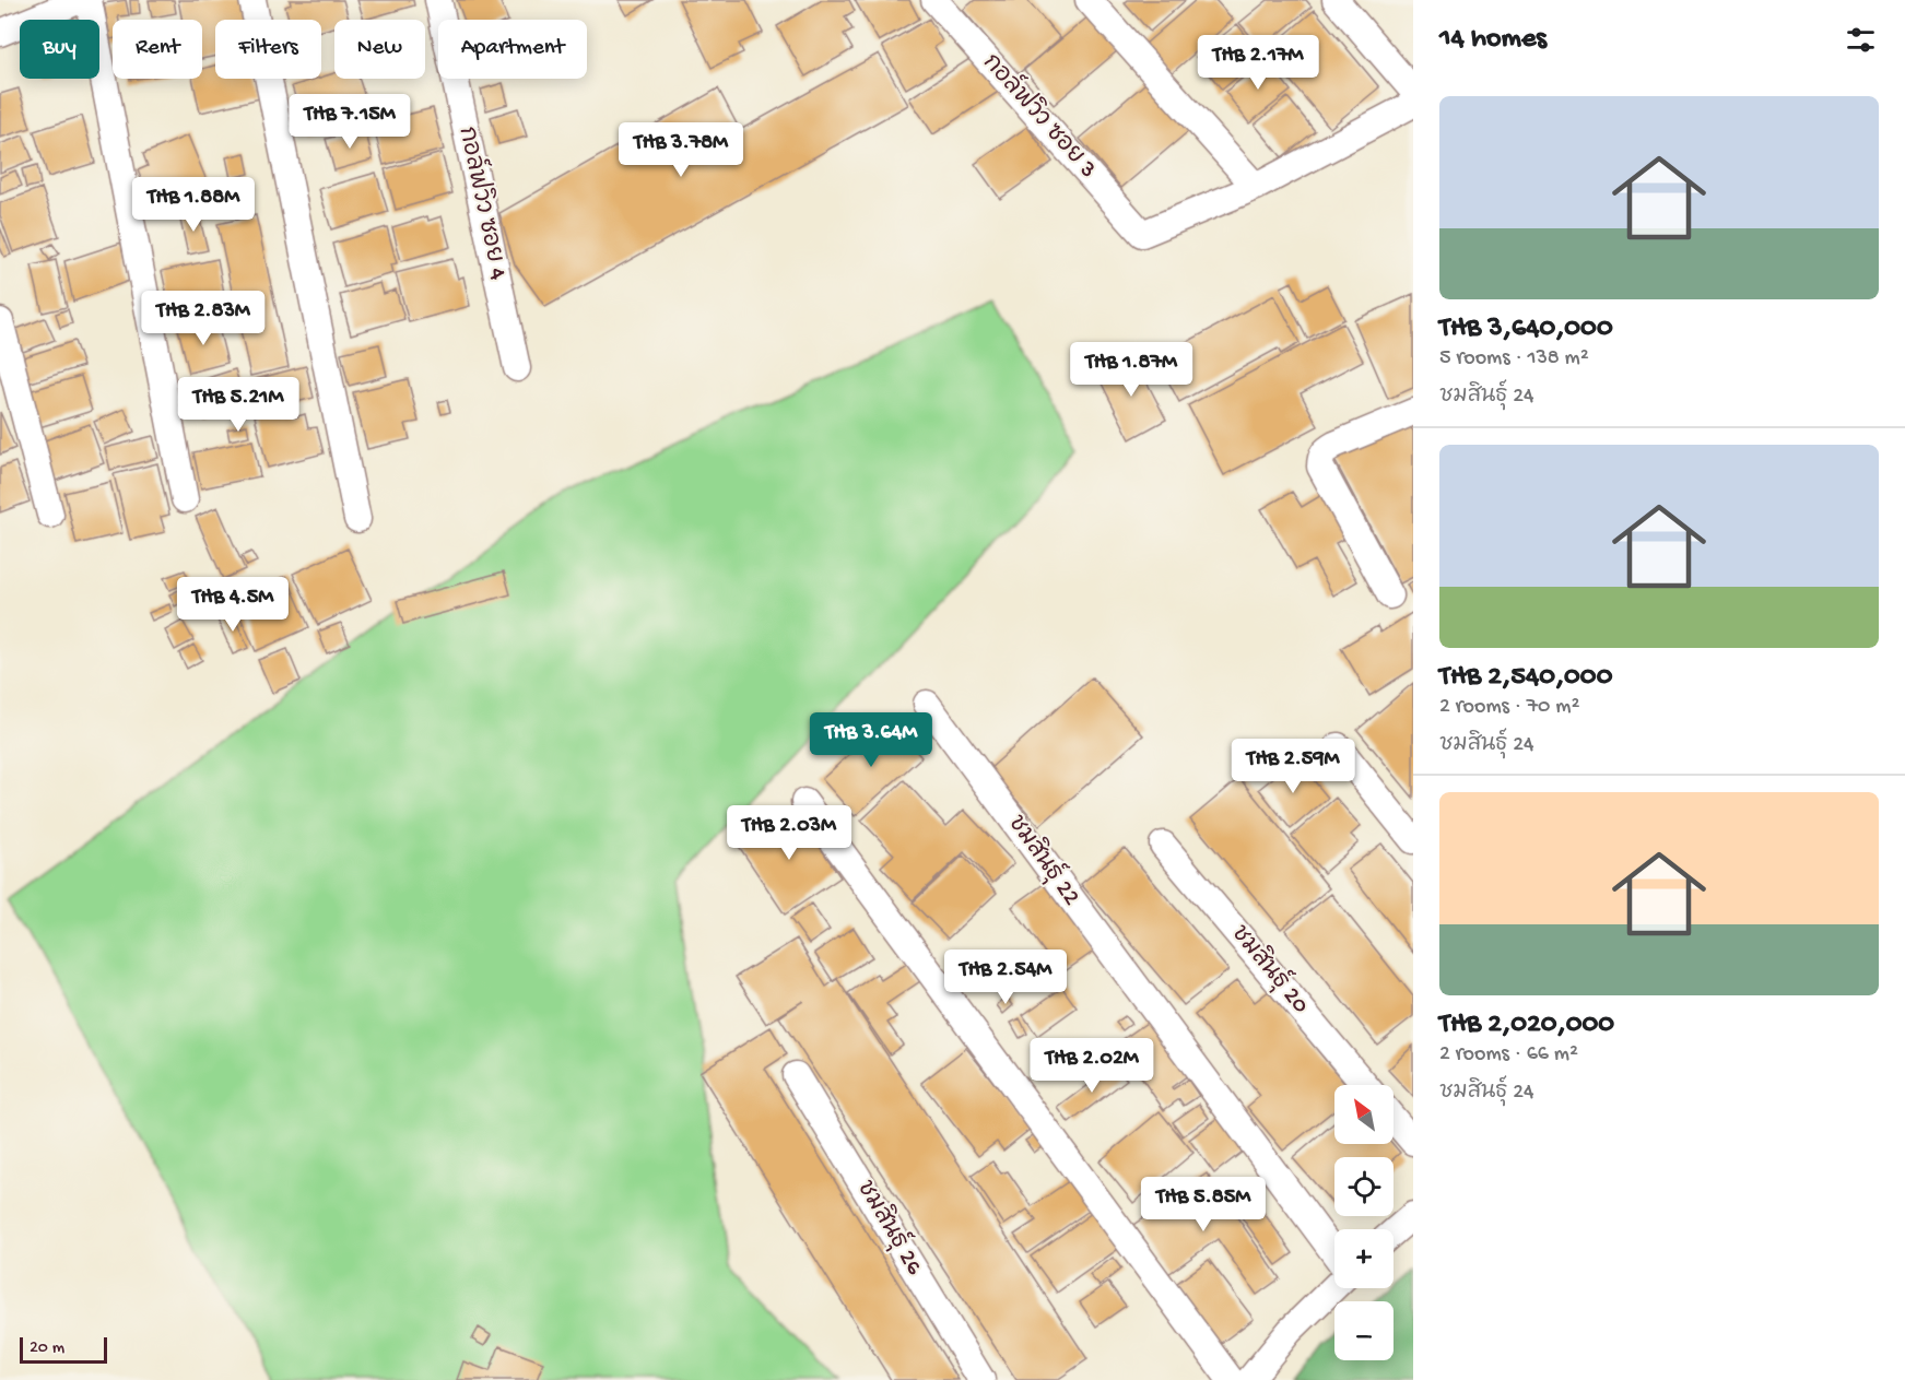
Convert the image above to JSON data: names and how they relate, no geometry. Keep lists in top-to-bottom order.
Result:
{
  "streets": {
    "street": [
      "กอล์ฟวิว ซอย 3",
      "กอล์ฟวิว ซอย 4",
      "ชมสินธุ์ 22",
      "ชมสินธุ์ 20",
      "ชมสินธุ์ 26"
    ]
  },
  "scale_bar": "20 m",
  "north": "top left",
  "page": {
    "heading": "14 homes",
    "chip": [
      "Buy",
      "Rent",
      "Filters",
      "New",
      "Apartment"
    ],
    "price": [
      "THB 2.17M",
      "THB 7.15M",
      "THB 3.78M",
      "THB 1.88M",
      "THB 2.83M",
      "THB 1.87M",
      "THB 5.21M",
      "THB 4.5M",
      "THB 3.64M",
      "THB 2.59M",
      "THB 2.03M",
      "THB 2.54M",
      "THB 2.02M",
      "THB 5.85M"
    ],
    "list": [
      {
        "name": "THB 3,640,000",
        "note": "5 rooms · 138 m² · ชมสินธุ์ 24"
      },
      {
        "name": "THB 2,540,000",
        "note": "2 rooms · 70 m² · ชมสินธุ์ 24"
      },
      {
        "name": "THB 2,020,000",
        "note": "2 rooms · 66 m² · ชมสินธุ์ 24"
      }
    ],
    "map_buttons": ["+", "−"],
    "scale": "20 m"
  }
}
